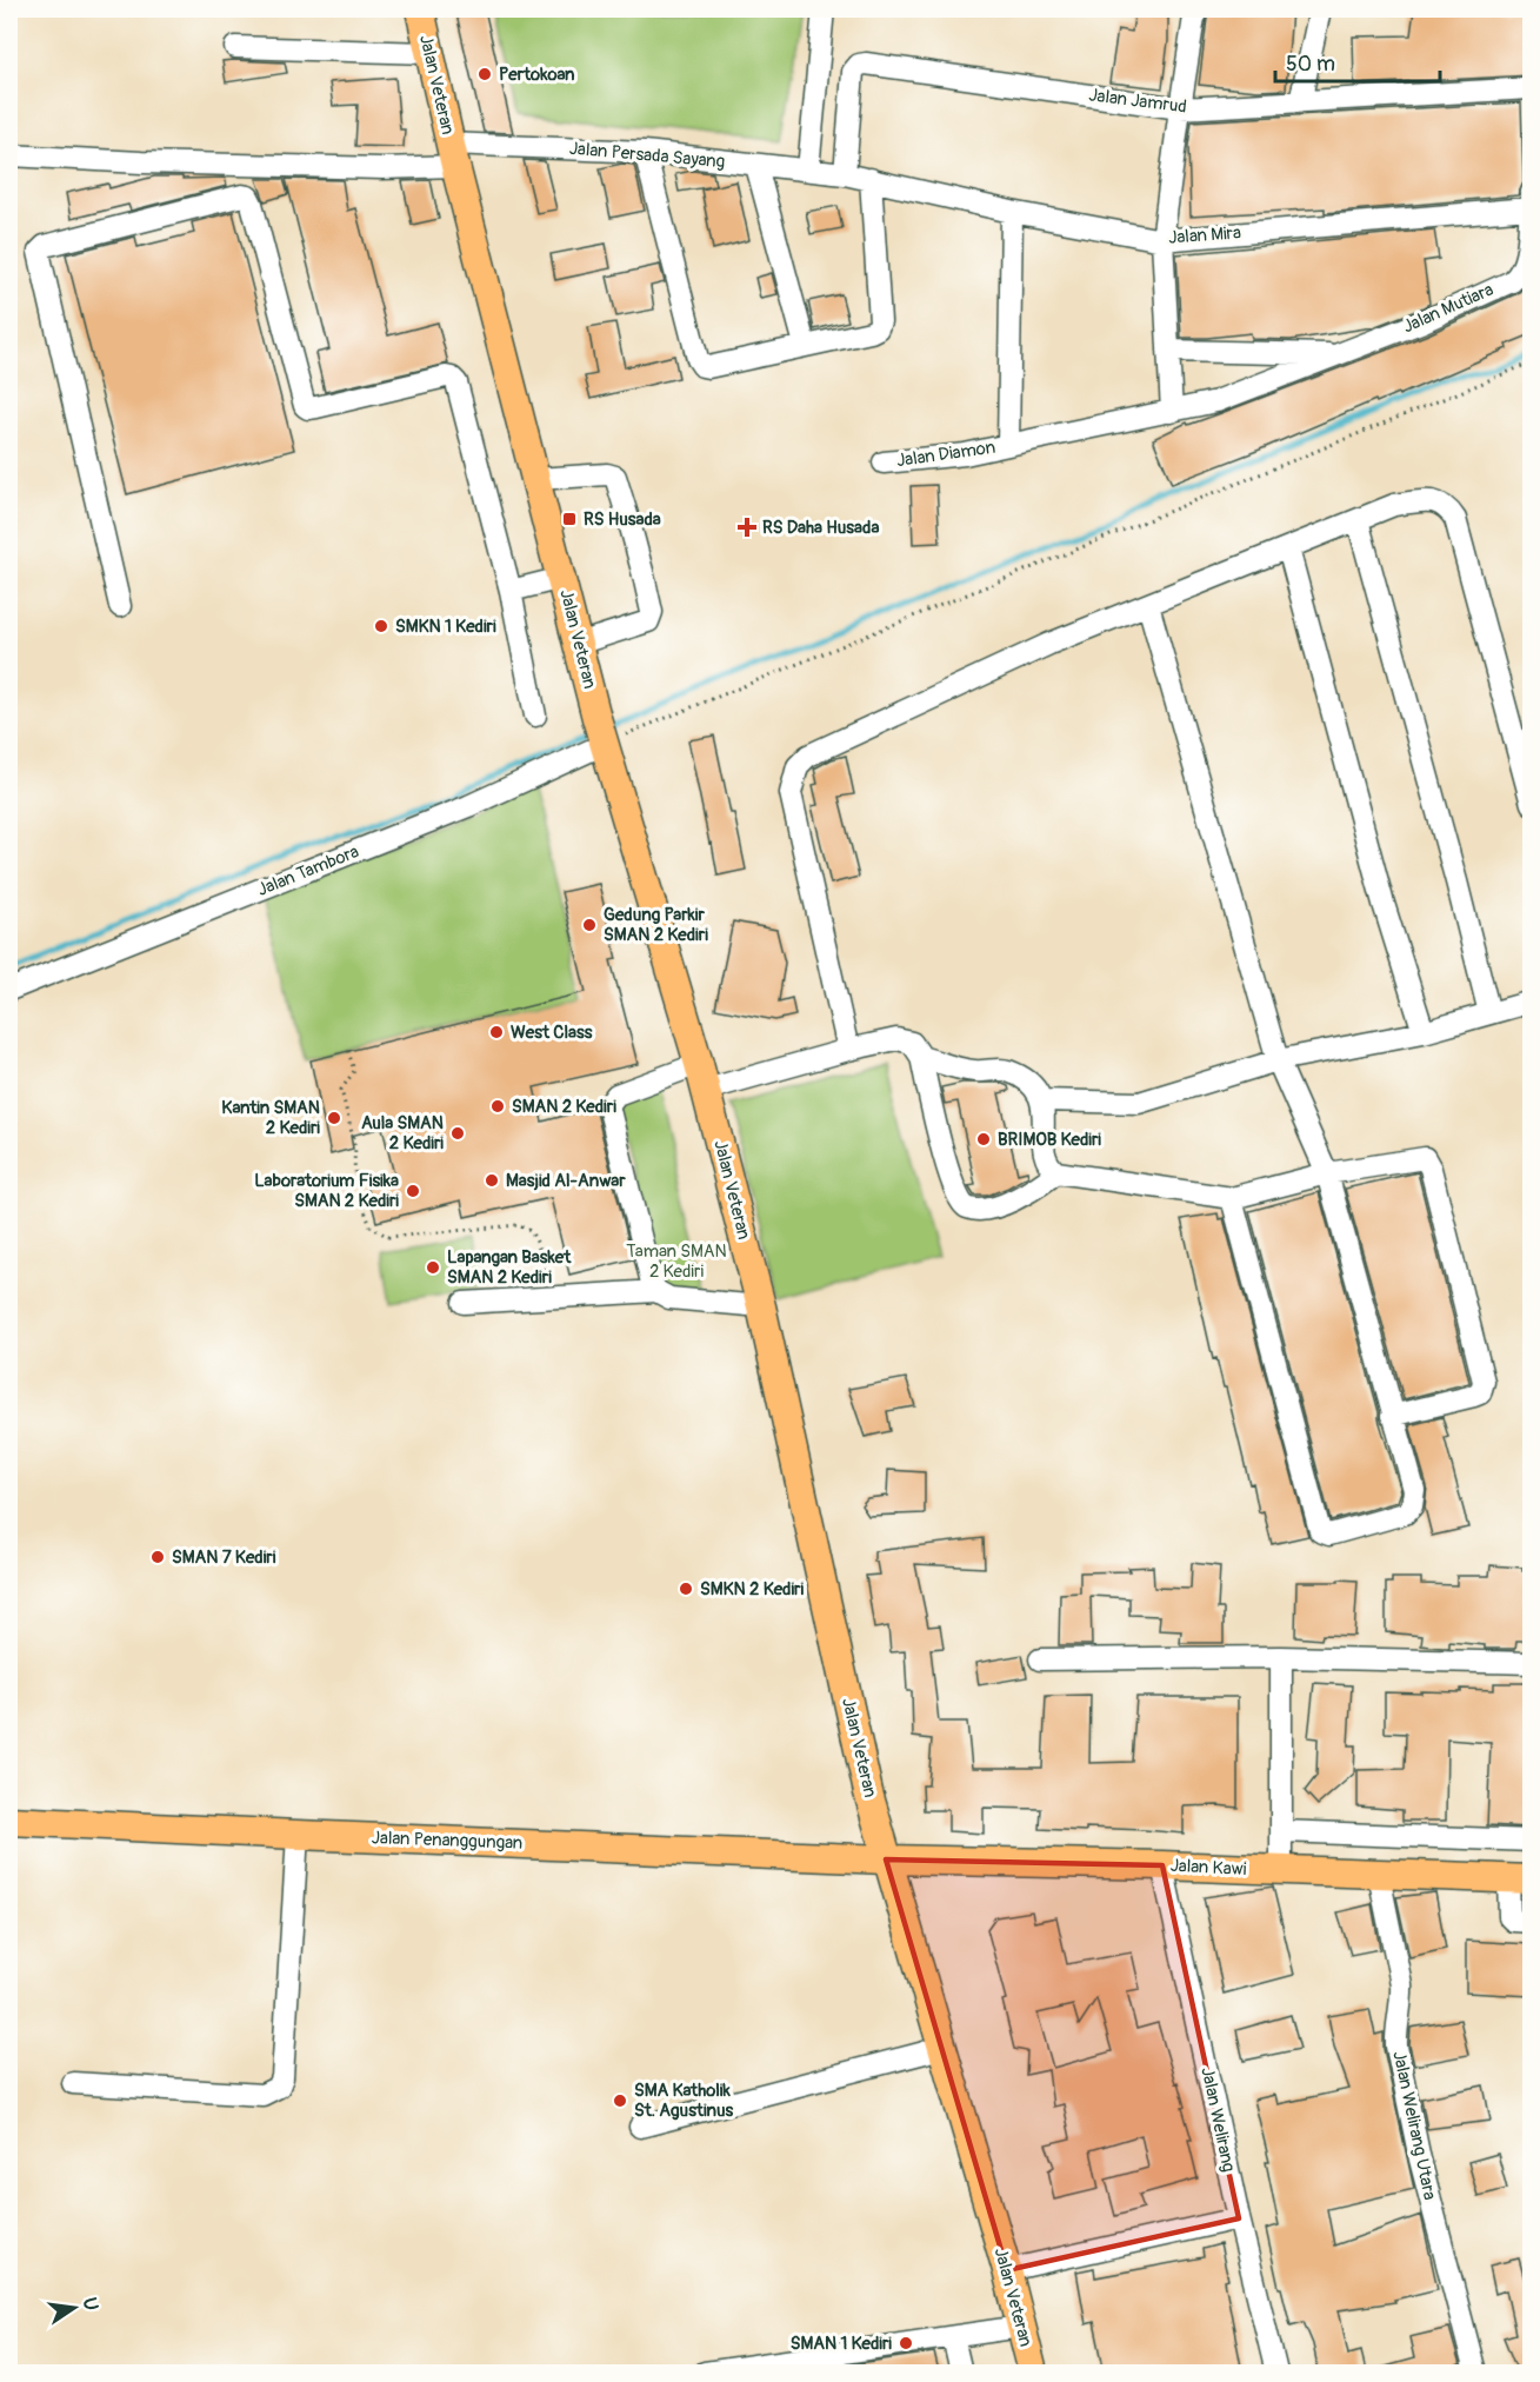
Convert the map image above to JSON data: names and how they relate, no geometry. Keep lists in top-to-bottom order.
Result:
{
  "streets": {
    "main road": ["Jalan Veteran", "Jalan Penanggungan", "Jalan Kawi"],
    "street": [
      "Jalan Jamrud",
      "Jalan Persada Sayang",
      "Jalan Mira",
      "Jalan Mutiara",
      "Jalan Diamon",
      "Jalan Tambora",
      "Jalan Welirang",
      "Jalan Welirang Utara"
    ]
  },
  "crossings": [
    ["Jalan Veteran", "Jalan Persada Sayang"],
    ["Jalan Veteran", "Jalan Tambora"],
    ["Jalan Veteran", "Jalan Penanggungan"],
    ["Jalan Veteran", "Jalan Kawi"],
    ["Jalan Jamrud", "Jalan Persada Sayang"],
    ["Jalan Jamrud", "Jalan Mira"],
    ["Jalan Persada Sayang", "Jalan Mira"],
    ["Jalan Mira", "Jalan Mutiara"],
    ["Jalan Mutiara", "Jalan Diamon"],
    ["Jalan Penanggungan", "Jalan Kawi"],
    ["Jalan Kawi", "Jalan Welirang"],
    ["Jalan Kawi", "Jalan Welirang Utara"]
  ],
  "parks": ["Taman SMAN 2 Kediri"],
  "places": {
    "other": [
      "Pertokoan",
      "SMKN 1 Kediri",
      "Gedung Parkir SMAN 2 Kediri",
      "West Class",
      "SMAN 2 Kediri",
      "Kantin SMAN 2 Kediri",
      "Aula SMAN 2 Kediri",
      "BRIMOB Kediri",
      "Masjid Al-Anwar",
      "Laboratorium Fisika SMAN 2 Kediri",
      "Lapangan Basket SMAN 2 Kediri",
      "SMAN 7 Kediri",
      "SMKN 2 Kediri",
      "SMA Katholik St. Agustinus",
      "SMAN 1 Kediri"
    ],
    "transit": ["RS Husada"],
    "health": ["RS Daha Husada"]
  },
  "scale_bar": "50 m",
  "north": "right"
}
